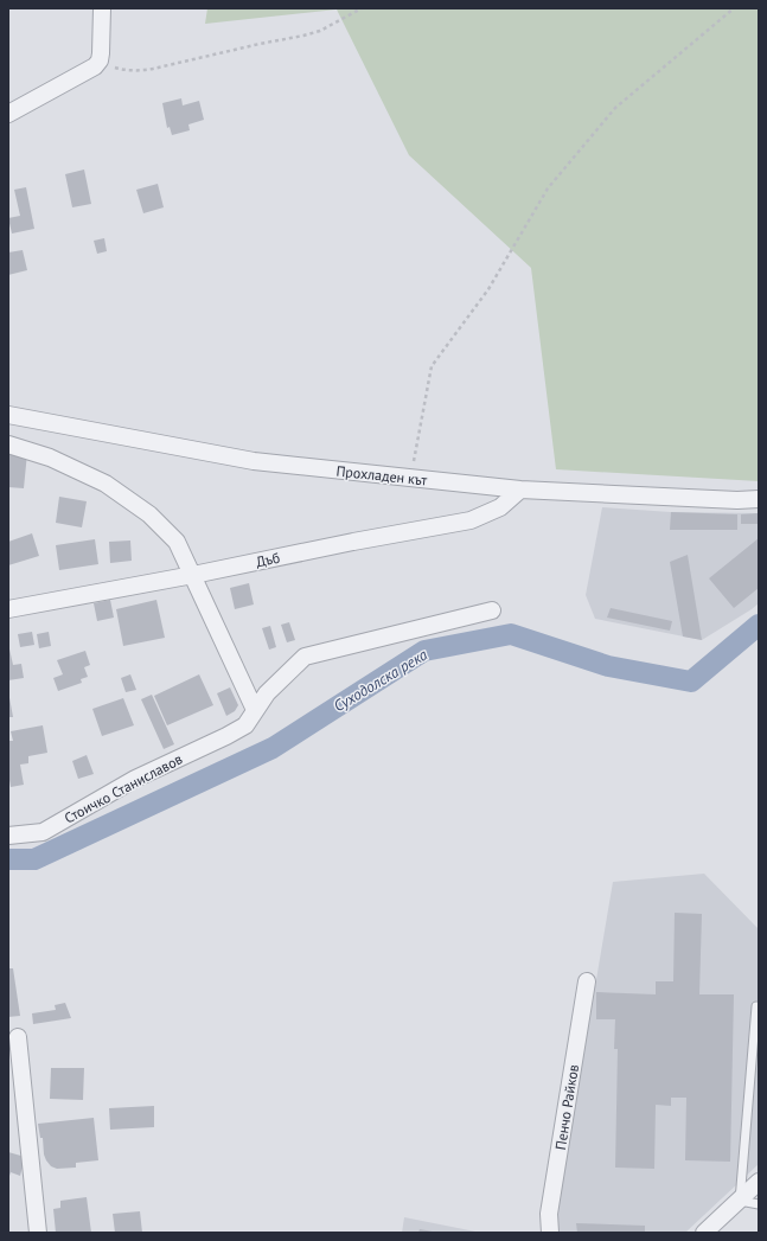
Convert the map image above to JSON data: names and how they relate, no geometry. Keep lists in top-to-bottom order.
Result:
{
  "streets": {
    "street": [
      "Прохладен кът",
      "Дъб",
      "Стоичко Станиславов",
      "Пенчо Райков"
    ]
  },
  "crossings": [
    ["Прохладен кът", "Дъб"]
  ],
  "water": ["Суходолска река"]
}
